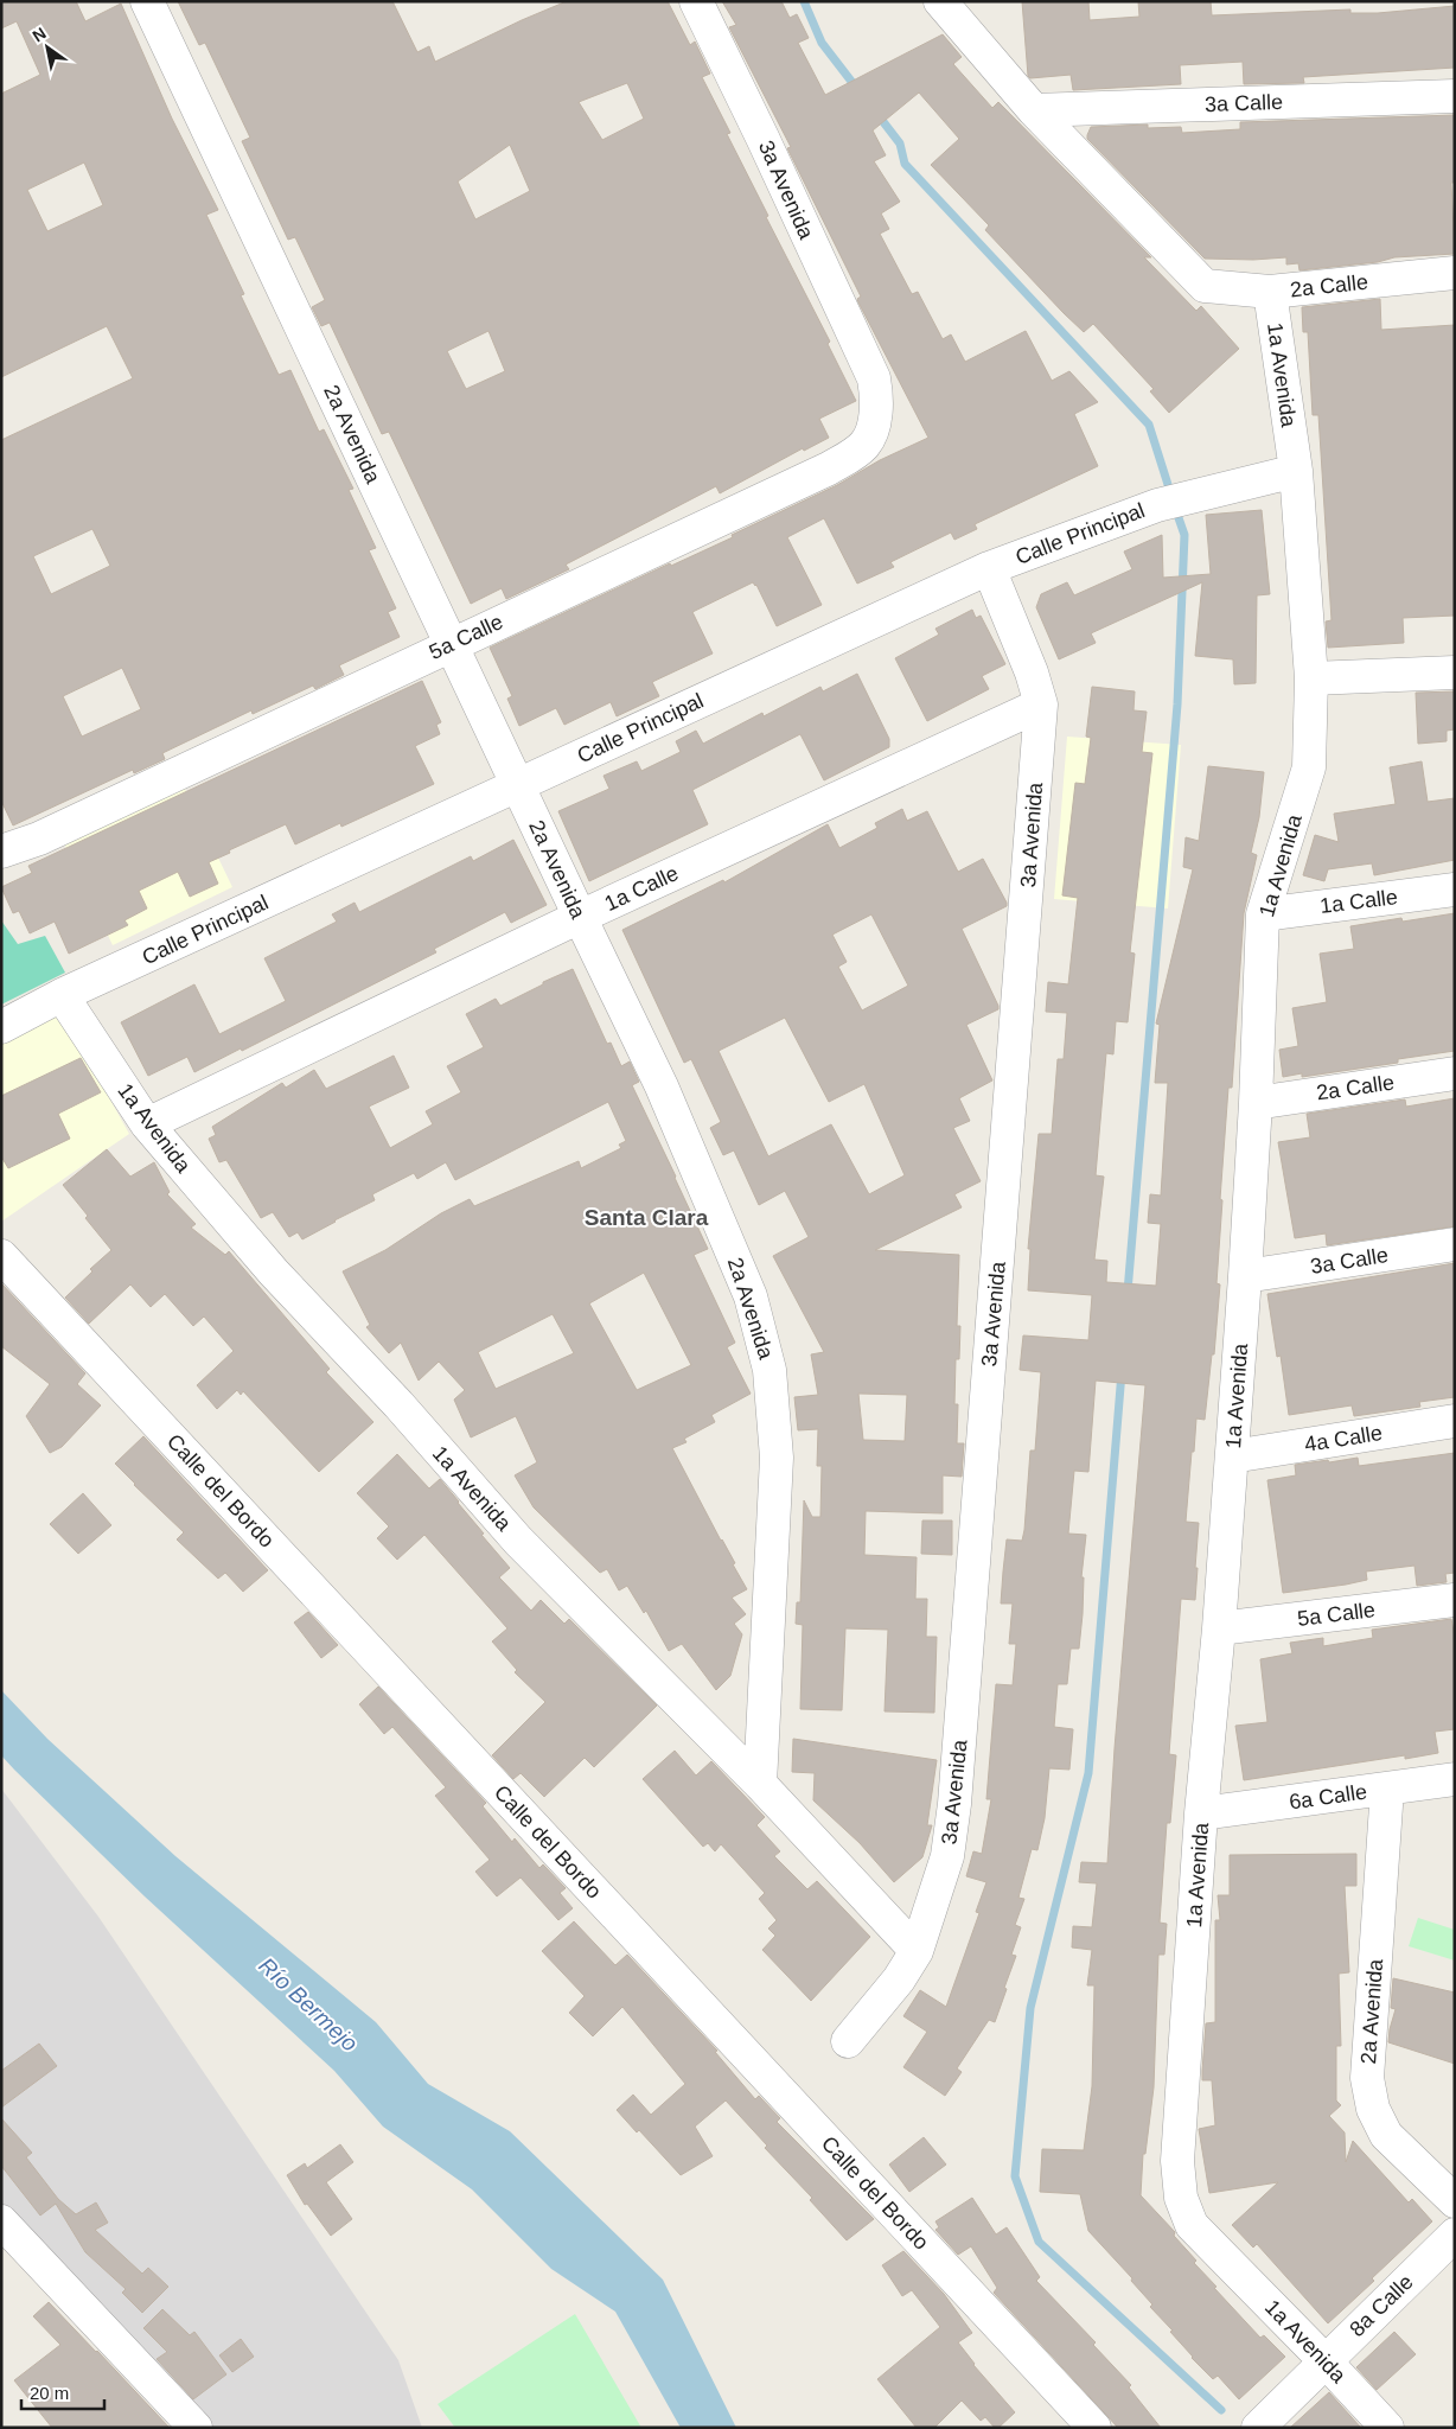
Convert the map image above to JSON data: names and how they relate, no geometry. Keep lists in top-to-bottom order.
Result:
{
  "streets": {
    "street": [
      "3a Calle",
      "3a Avenida",
      "2a Calle",
      "1a Avenida",
      "2a Avenida",
      "Calle Principal",
      "5a Calle",
      "1a Calle",
      "4a Calle",
      "Calle del Bordo",
      "6a Calle",
      "8a Calle"
    ]
  },
  "crossings": [
    ["3a Calle", "2a Calle"],
    ["3a Calle", "1a Avenida"],
    ["3a Avenida", "1a Avenida"],
    ["3a Avenida", "Calle Principal"],
    ["3a Avenida", "5a Calle"],
    ["3a Avenida", "1a Calle"],
    ["2a Calle", "1a Avenida"],
    ["1a Avenida", "2a Avenida"],
    ["1a Avenida", "Calle Principal"],
    ["1a Avenida", "5a Calle"],
    ["1a Avenida", "1a Calle"],
    ["1a Avenida", "4a Calle"],
    ["1a Avenida", "6a Calle"],
    ["1a Avenida", "8a Calle"],
    ["2a Avenida", "Calle Principal"],
    ["2a Avenida", "5a Calle"],
    ["2a Avenida", "1a Calle"],
    ["2a Avenida", "6a Calle"]
  ],
  "districts": ["Santa Clara"],
  "water": ["Río Bermejo"],
  "scale_bar": "20 m",
  "north": "top left"
}
